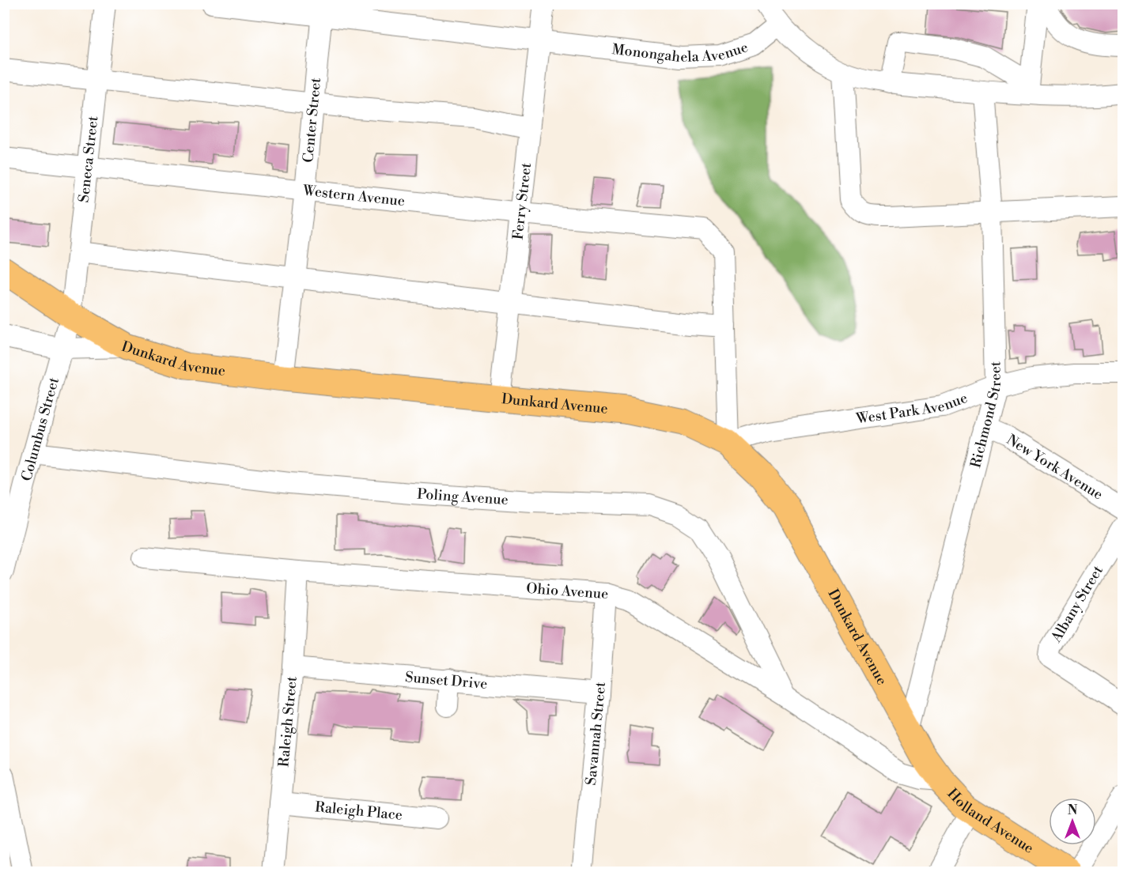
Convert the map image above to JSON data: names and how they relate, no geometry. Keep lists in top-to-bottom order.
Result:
{
  "streets": {
    "main road": ["Dunkard Avenue", "Holland Avenue"],
    "street": [
      "Monongahela Avenue",
      "Center Street",
      "Seneca Street",
      "Western Avenue",
      "Ferry Street",
      "West Park Avenue",
      "Richmond Street",
      "Columbus Street",
      "New York Avenue",
      "Poling Avenue",
      "Ohio Avenue",
      "Albany Street",
      "Sunset Drive",
      "Raleigh Street",
      "Savannah Street",
      "Raleigh Place"
    ]
  },
  "crossings": [
    ["Monongahela Avenue", "Center Street"],
    ["Monongahela Avenue", "Ferry Street"],
    ["Center Street", "Western Avenue"],
    ["Center Street", "Dunkard Avenue"],
    ["Seneca Street", "Western Avenue"],
    ["Seneca Street", "Dunkard Avenue"],
    ["Seneca Street", "Columbus Street"],
    ["Western Avenue", "Ferry Street"],
    ["Ferry Street", "Dunkard Avenue"],
    ["Dunkard Avenue", "West Park Avenue"],
    ["Dunkard Avenue", "Richmond Street"],
    ["Dunkard Avenue", "Columbus Street"],
    ["Dunkard Avenue", "Ohio Avenue"],
    ["Dunkard Avenue", "Holland Avenue"],
    ["West Park Avenue", "Richmond Street"],
    ["Richmond Street", "New York Avenue"],
    ["Columbus Street", "Poling Avenue"],
    ["Poling Avenue", "Ohio Avenue"],
    ["Ohio Avenue", "Raleigh Street"],
    ["Ohio Avenue", "Savannah Street"],
    ["Ohio Avenue", "Holland Avenue"],
    ["Sunset Drive", "Raleigh Street"],
    ["Sunset Drive", "Savannah Street"],
    ["Raleigh Street", "Raleigh Place"]
  ],
  "north": "top"
}
